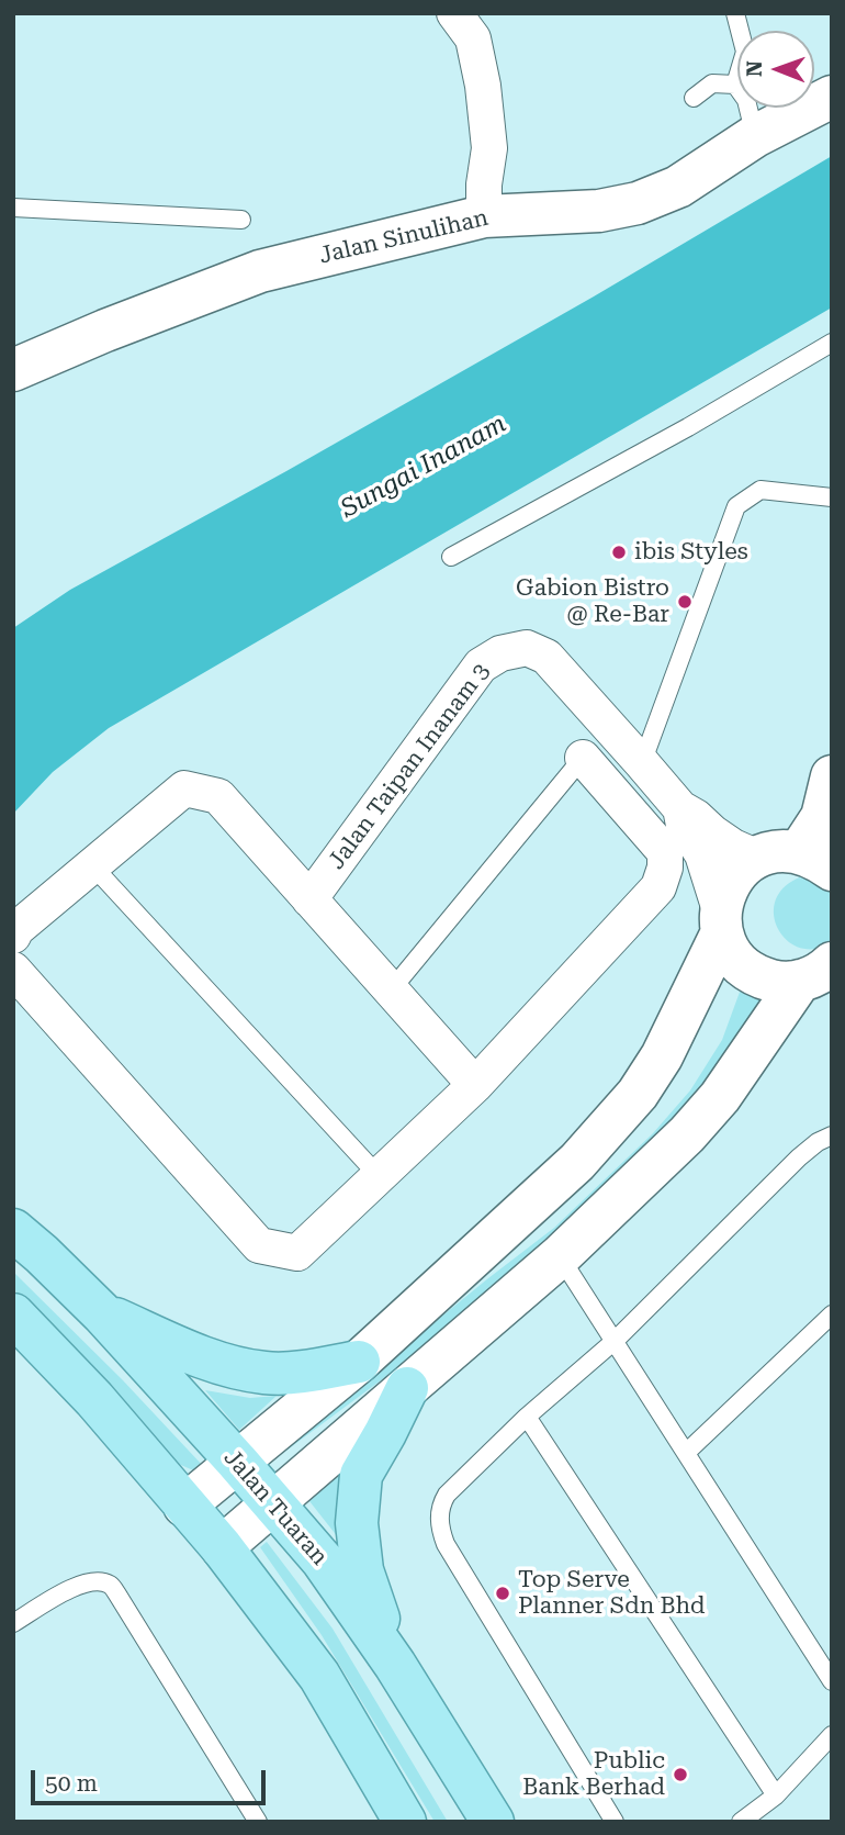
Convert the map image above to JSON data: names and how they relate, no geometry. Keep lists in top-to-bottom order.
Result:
{
  "streets": {
    "main road": ["Jalan Tuaran"],
    "street": ["Jalan Sinulihan", "Jalan Taipan Inanam 3"]
  },
  "water": ["Sungai Inanam"],
  "places": [
    "ibis Styles",
    "Gabion Bistro @ Re-Bar",
    "Top Serve Planner Sdn Bhd",
    "Public Bank Berhad"
  ],
  "scale_bar": "50 m",
  "north": "left"
}
